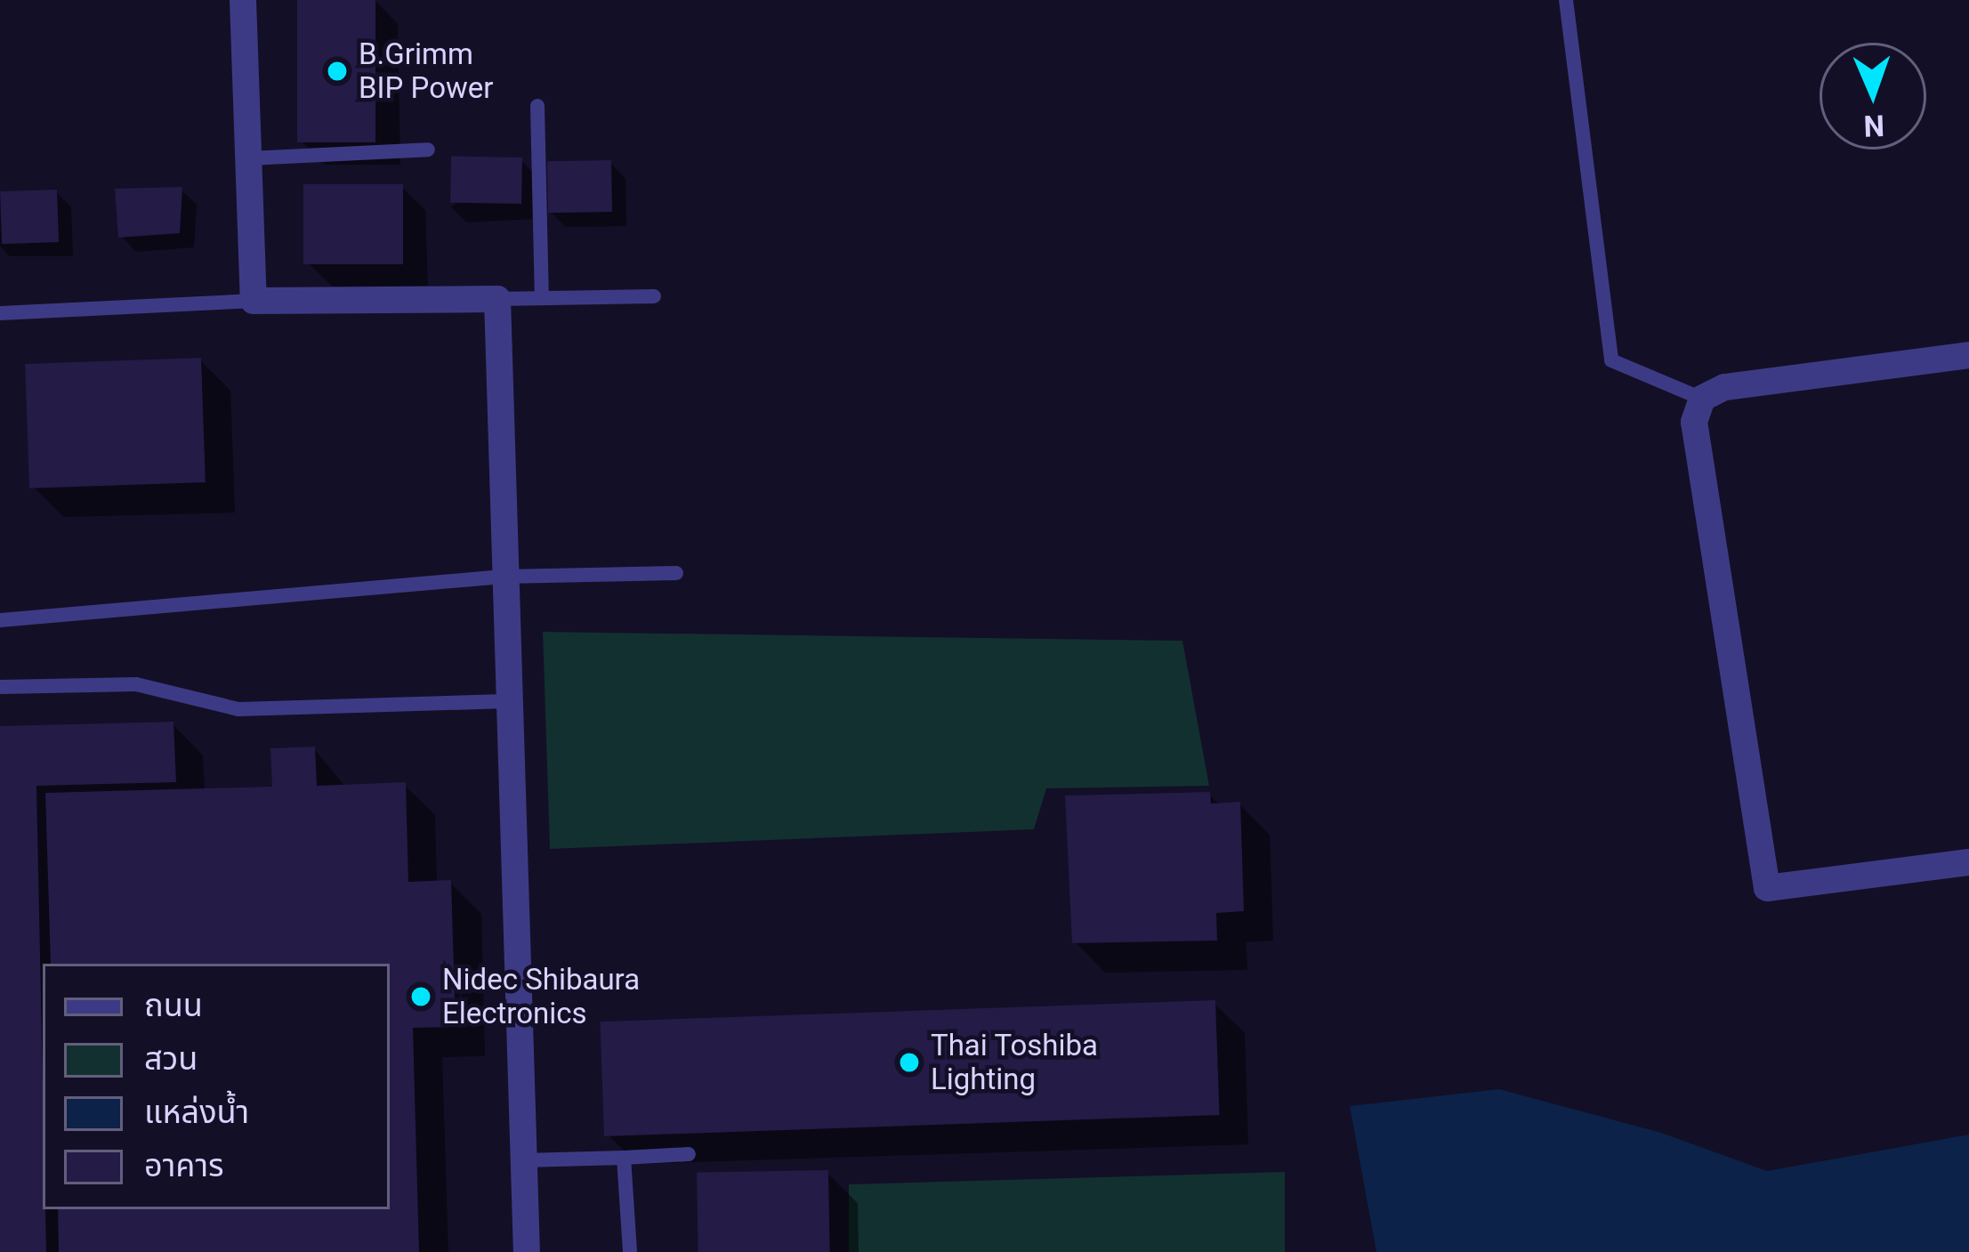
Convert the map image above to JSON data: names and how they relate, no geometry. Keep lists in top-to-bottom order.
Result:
{
  "places": ["B.Grimm BIP Power", "Nidec Shibaura Electronics", "Thai Toshiba Lighting"],
  "legend": [
    "ถนน",
    "สวน",
    "แหล่งน้ำ",
    "อาคาร"
  ],
  "north": "bottom"
}
